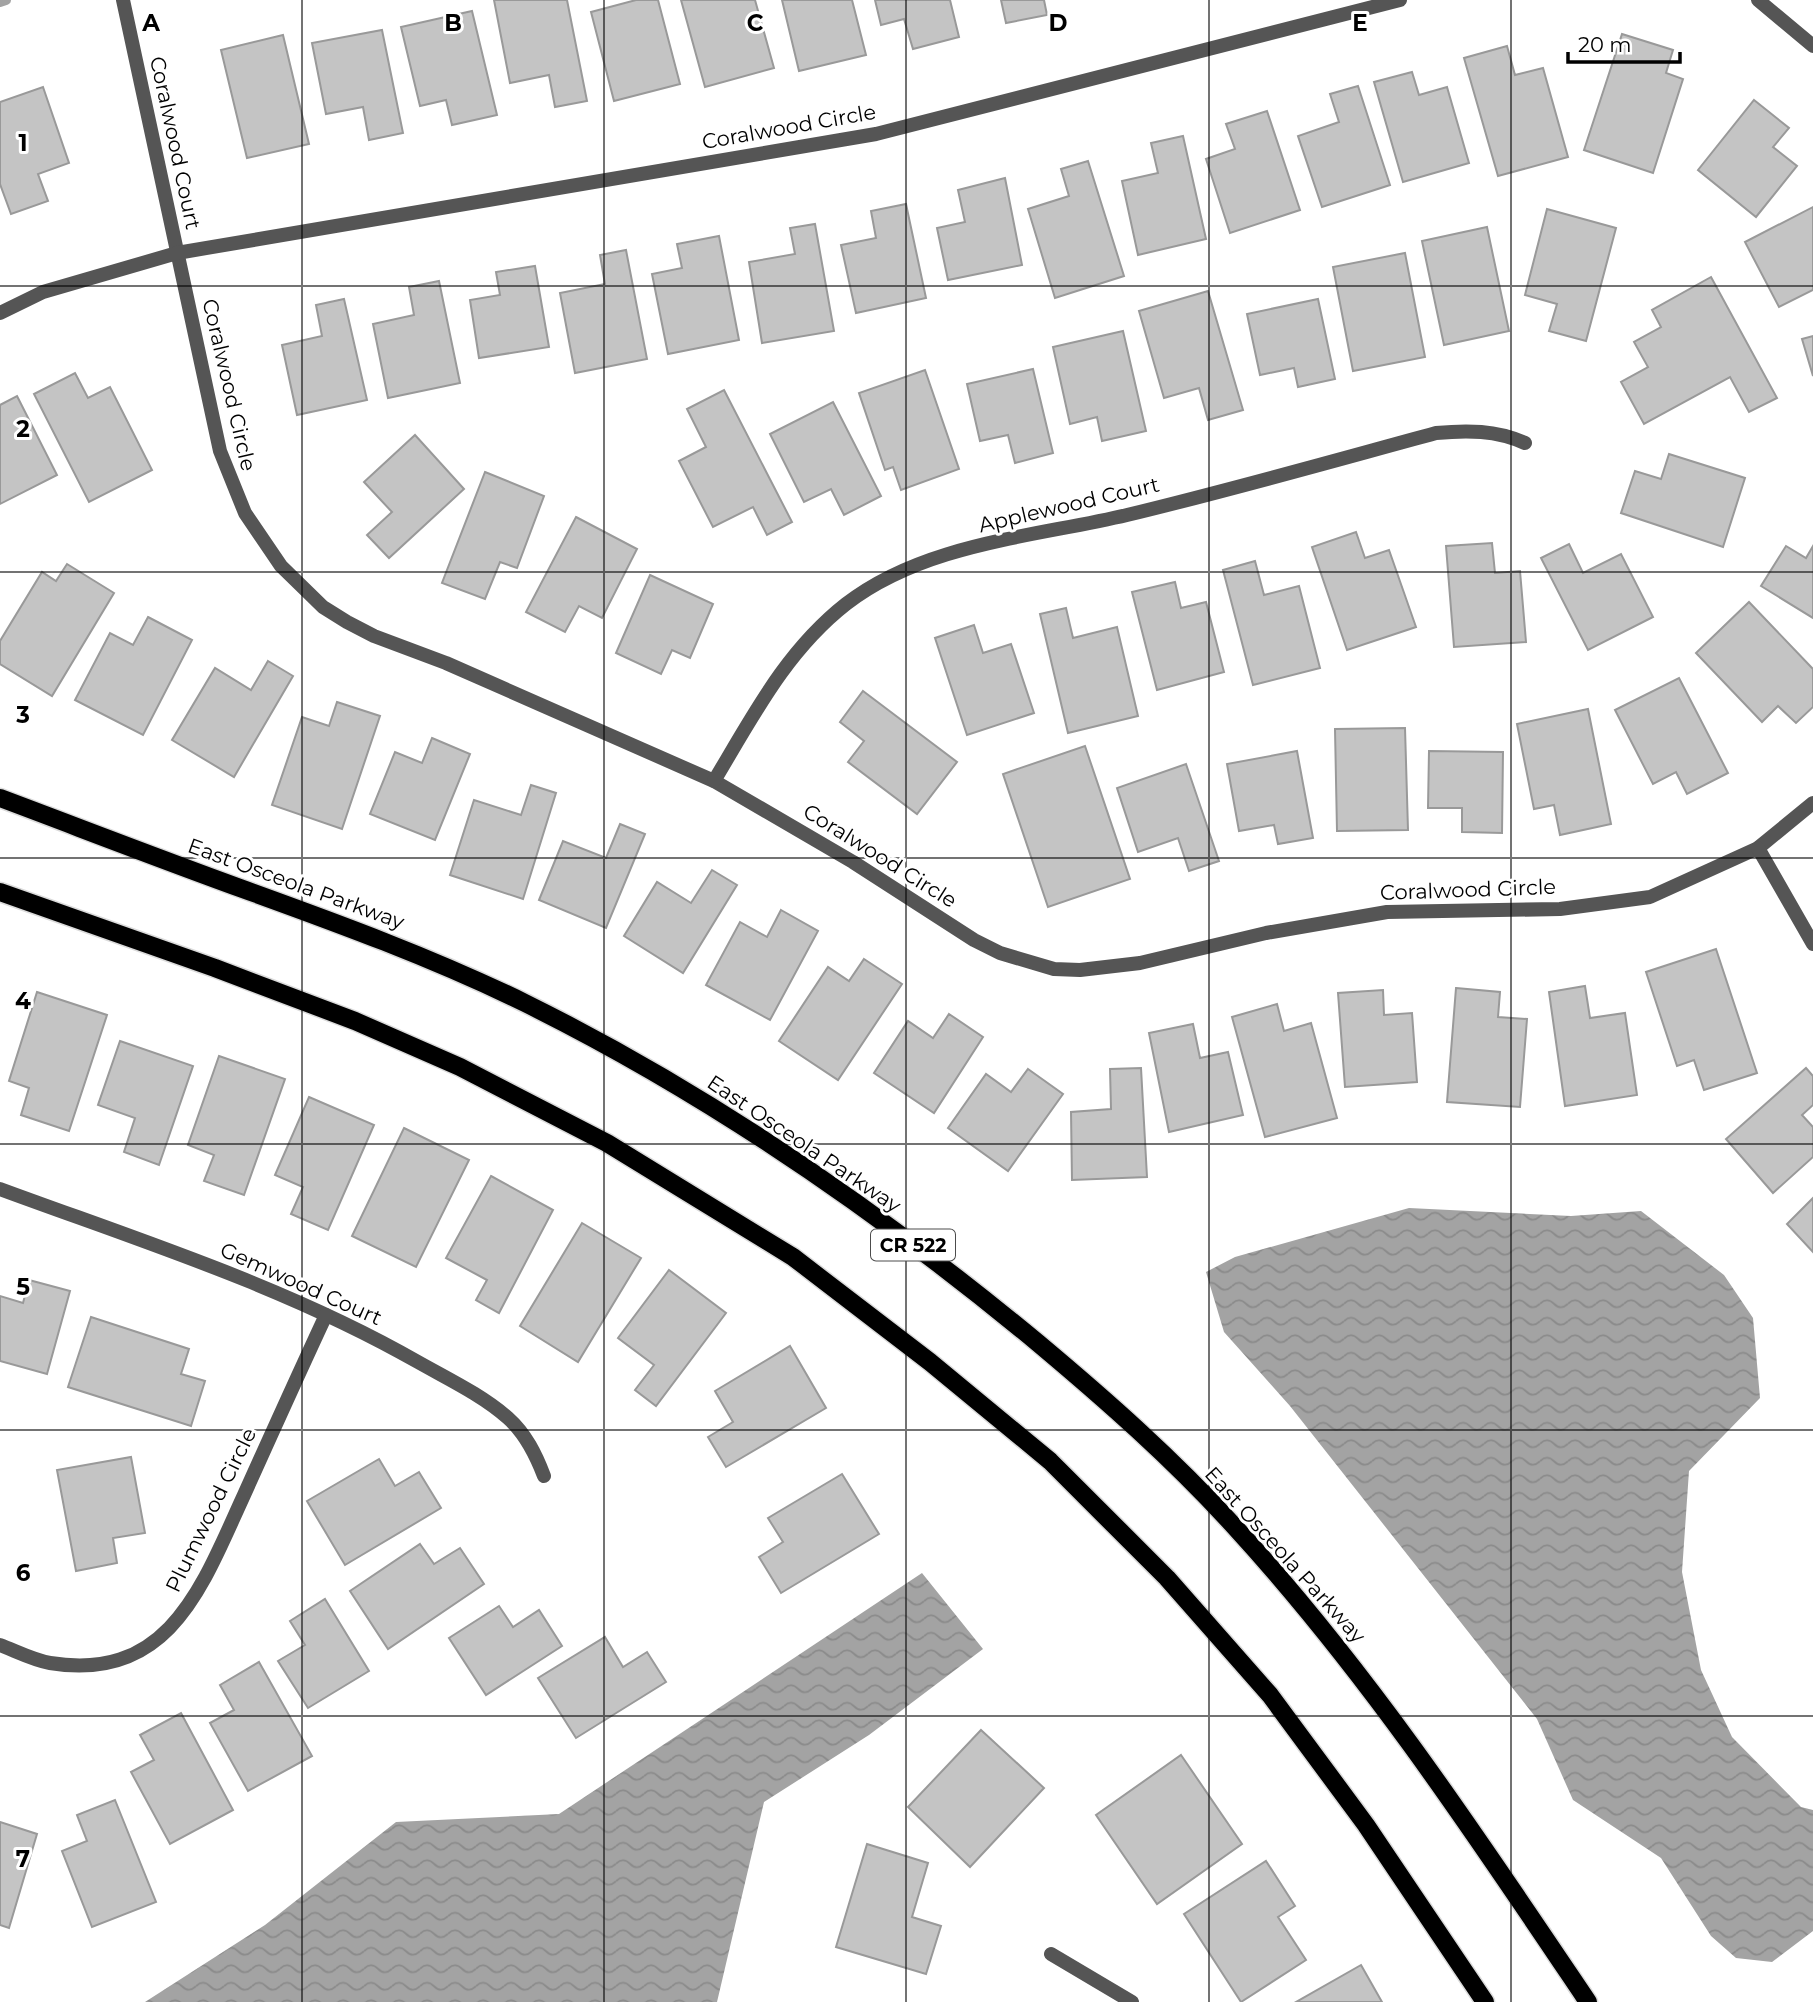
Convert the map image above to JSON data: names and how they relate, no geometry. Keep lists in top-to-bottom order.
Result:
{
  "streets": {
    "main road": ["East Osceola Parkway", "CR 522"],
    "street": [
      "Coralwood Circle",
      "Coralwood Court",
      "Applewood Court",
      "Gemwood Court",
      "Plumwood Circle"
    ]
  },
  "crossings": [
    ["Coralwood Circle", "Coralwood Court"],
    ["Coralwood Circle", "Applewood Court"],
    ["Gemwood Court", "Plumwood Circle"]
  ],
  "scale_bar": "20 m",
  "grid": {
    "columns": [
      "A",
      "B",
      "C",
      "D",
      "E"
    ],
    "rows": [
      "1",
      "2",
      "3",
      "4",
      "5",
      "6",
      "7"
    ]
  }
}
